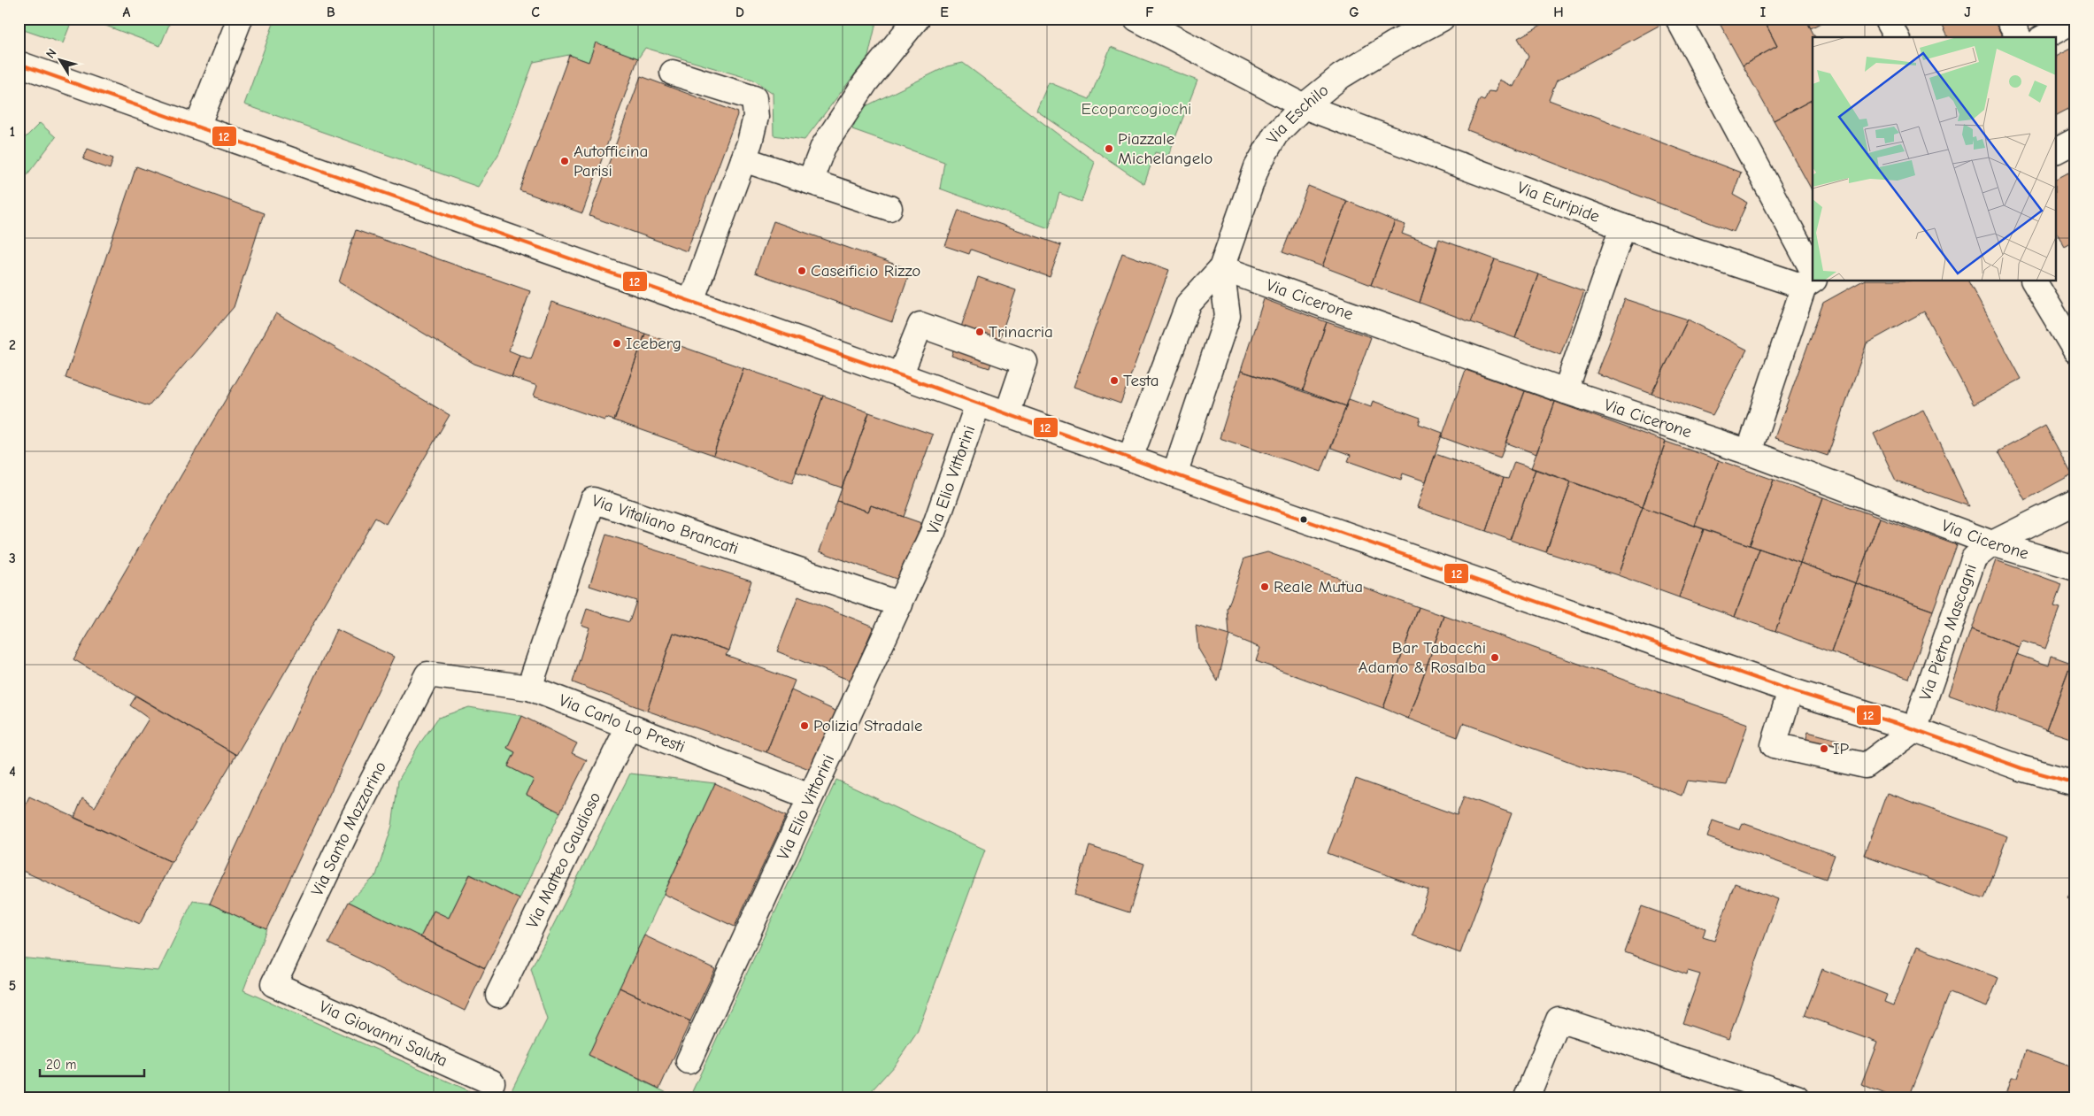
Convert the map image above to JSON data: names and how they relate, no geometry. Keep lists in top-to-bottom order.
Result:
{
  "streets": {
    "street": [
      "Via Eschilo",
      "Via Euripide",
      "Via Cicerone",
      "Via Elio Vittorini",
      "Via Vitaliano Brancati",
      "Via Pietro Mascagni",
      "Via Carlo Lo Presti",
      "Via Santo Mazzarino",
      "Via Matteo Gaudioso",
      "Via Giovanni Saluta"
    ]
  },
  "crossings": [
    ["Via Eschilo", "Via Euripide"],
    ["Via Eschilo", "Via Cicerone"],
    ["Via Cicerone", "Via Pietro Mascagni"],
    ["Via Elio Vittorini", "Via Vitaliano Brancati"],
    ["Via Elio Vittorini", "Via Carlo Lo Presti"],
    ["Via Vitaliano Brancati", "Via Carlo Lo Presti"],
    ["Via Carlo Lo Presti", "Via Santo Mazzarino"],
    ["Via Carlo Lo Presti", "Via Matteo Gaudioso"],
    ["Via Santo Mazzarino", "Via Giovanni Saluta"]
  ],
  "parks": ["Ecoparcogiochi"],
  "places": [
    "Piazzale Michelangelo",
    "Autofficina Parisi",
    "Caseificio Rizzo",
    "Trinacria",
    "Iceberg",
    "Testa",
    "Reale Mutua",
    "Bar Tabacchi Adamo & Rosalba",
    "Polizia Stradale",
    "IP"
  ],
  "lines": ["transit line 12"],
  "scale_bar": "20 m",
  "north": "top left",
  "grid": {
    "columns": [
      "A",
      "B",
      "C",
      "D",
      "E",
      "F",
      "G",
      "H",
      "I",
      "J"
    ],
    "rows": [
      "1",
      "2",
      "3",
      "4",
      "5"
    ]
  }
}
